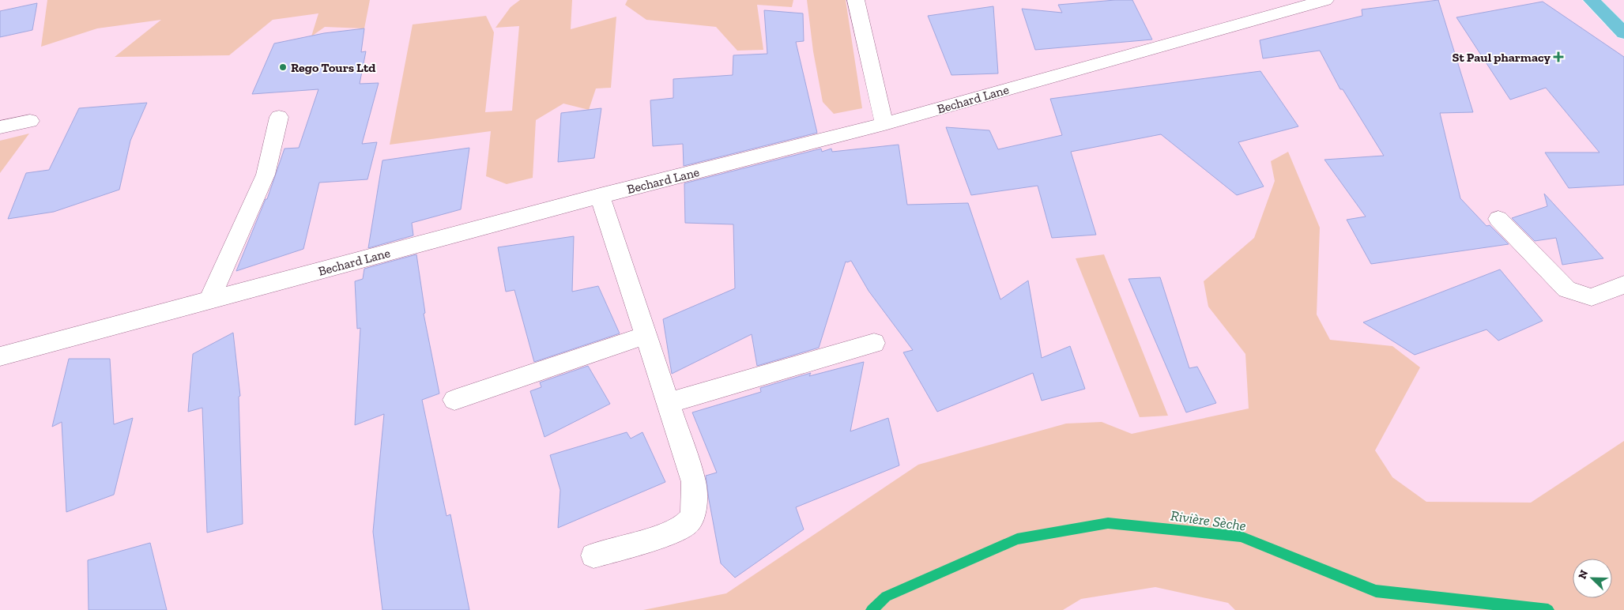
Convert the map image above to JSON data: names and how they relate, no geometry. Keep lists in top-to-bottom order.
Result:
{
  "streets": {
    "street": ["Bechard Lane"]
  },
  "water": ["Rivière Sèche"],
  "places": {
    "health": ["St Paul pharmacy"],
    "other": ["Rego Tours Ltd"]
  },
  "north": "top left"
}
